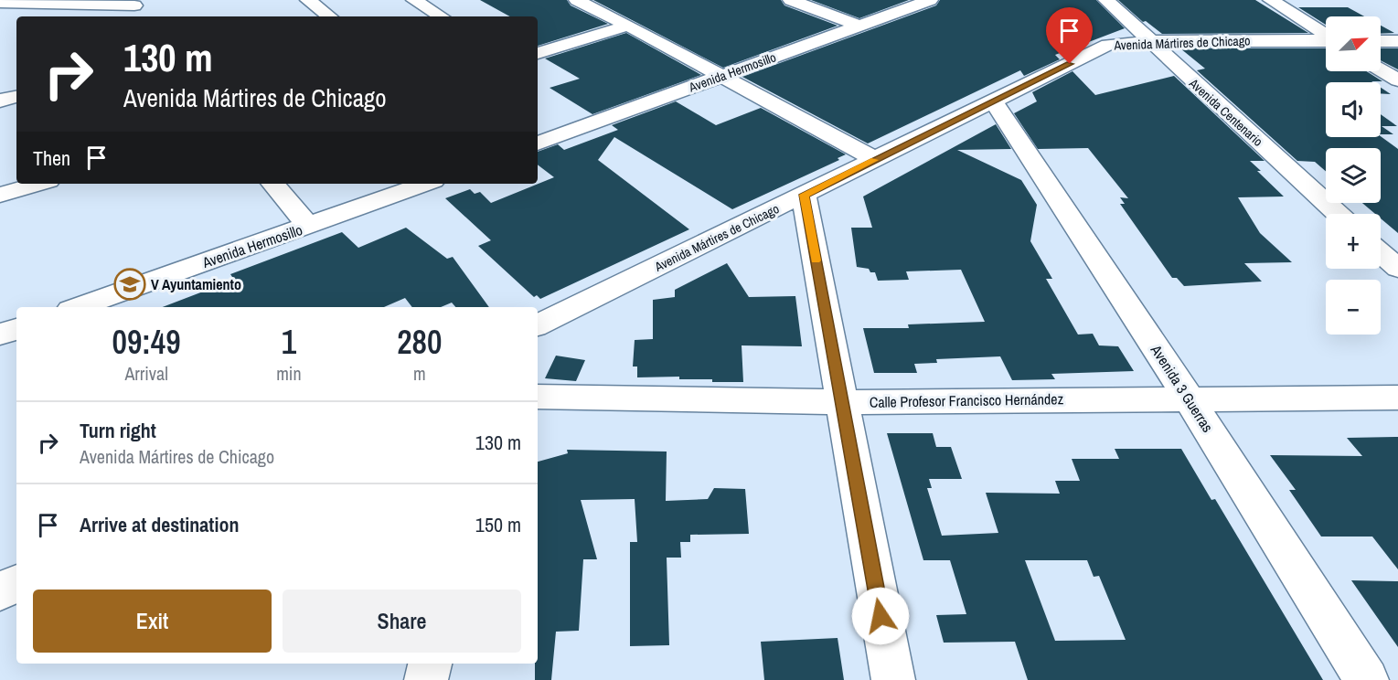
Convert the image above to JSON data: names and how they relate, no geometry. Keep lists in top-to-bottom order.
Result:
{
  "streets": {
    "street": [
      "Avenida Mártires de Chicago",
      "Avenida Hermosillo",
      "Avenida Centenario",
      "Avenida 3 Guerras",
      "Calle Profesor Francisco Hernández"
    ]
  },
  "crossings": [
    ["Avenida Mártires de Chicago", "Avenida Centenario"],
    ["Avenida Mártires de Chicago", "Avenida 3 Guerras"],
    ["Avenida 3 Guerras", "Calle Profesor Francisco Hernández"]
  ],
  "places": {
    "school or university": ["V Ayuntamiento"]
  },
  "north": "top right",
  "page": {
    "map_buttons": ["+", "−"],
    "turn": ["130 m", "Avenida Mártires de Chicago"],
    "then": "Then",
    "eta": [
      "09:49",
      "Arrival",
      "1",
      "min",
      "280",
      "m"
    ],
    "list": [
      {
        "name": "Turn right",
        "note": "Avenida Mártires de Chicago",
        "value": "130 m"
      },
      {
        "name": "Arrive at destination",
        "value": "150 m"
      }
    ],
    "buttons": ["Exit", "Share"]
  }
}
